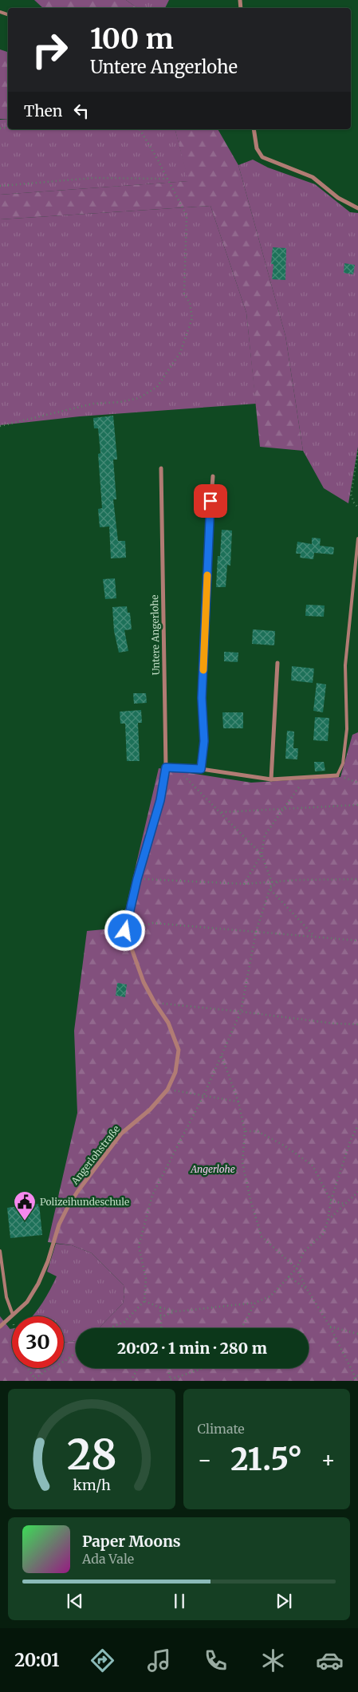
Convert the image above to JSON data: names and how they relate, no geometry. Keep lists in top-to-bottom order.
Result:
{
  "streets": {
    "street": ["Untere Angerlohe", "Angerlohstraße"]
  },
  "parks": ["Angerlohe"],
  "places": {
    "public building": ["Polizeihundeschule"]
  },
  "page": {
    "turn": ["100 m", "Untere Angerlohe"],
    "then": "Then",
    "limit": "30",
    "trip": "20:02 · 1 min · 280 m",
    "tile": "Climate",
    "heat": ["−", "21.5°", "+"],
    "song": ["Paper Moons", "Ada Vale"],
    "tabs": "20:01",
    "gauge": ["28", "km/h"]
  }
}
